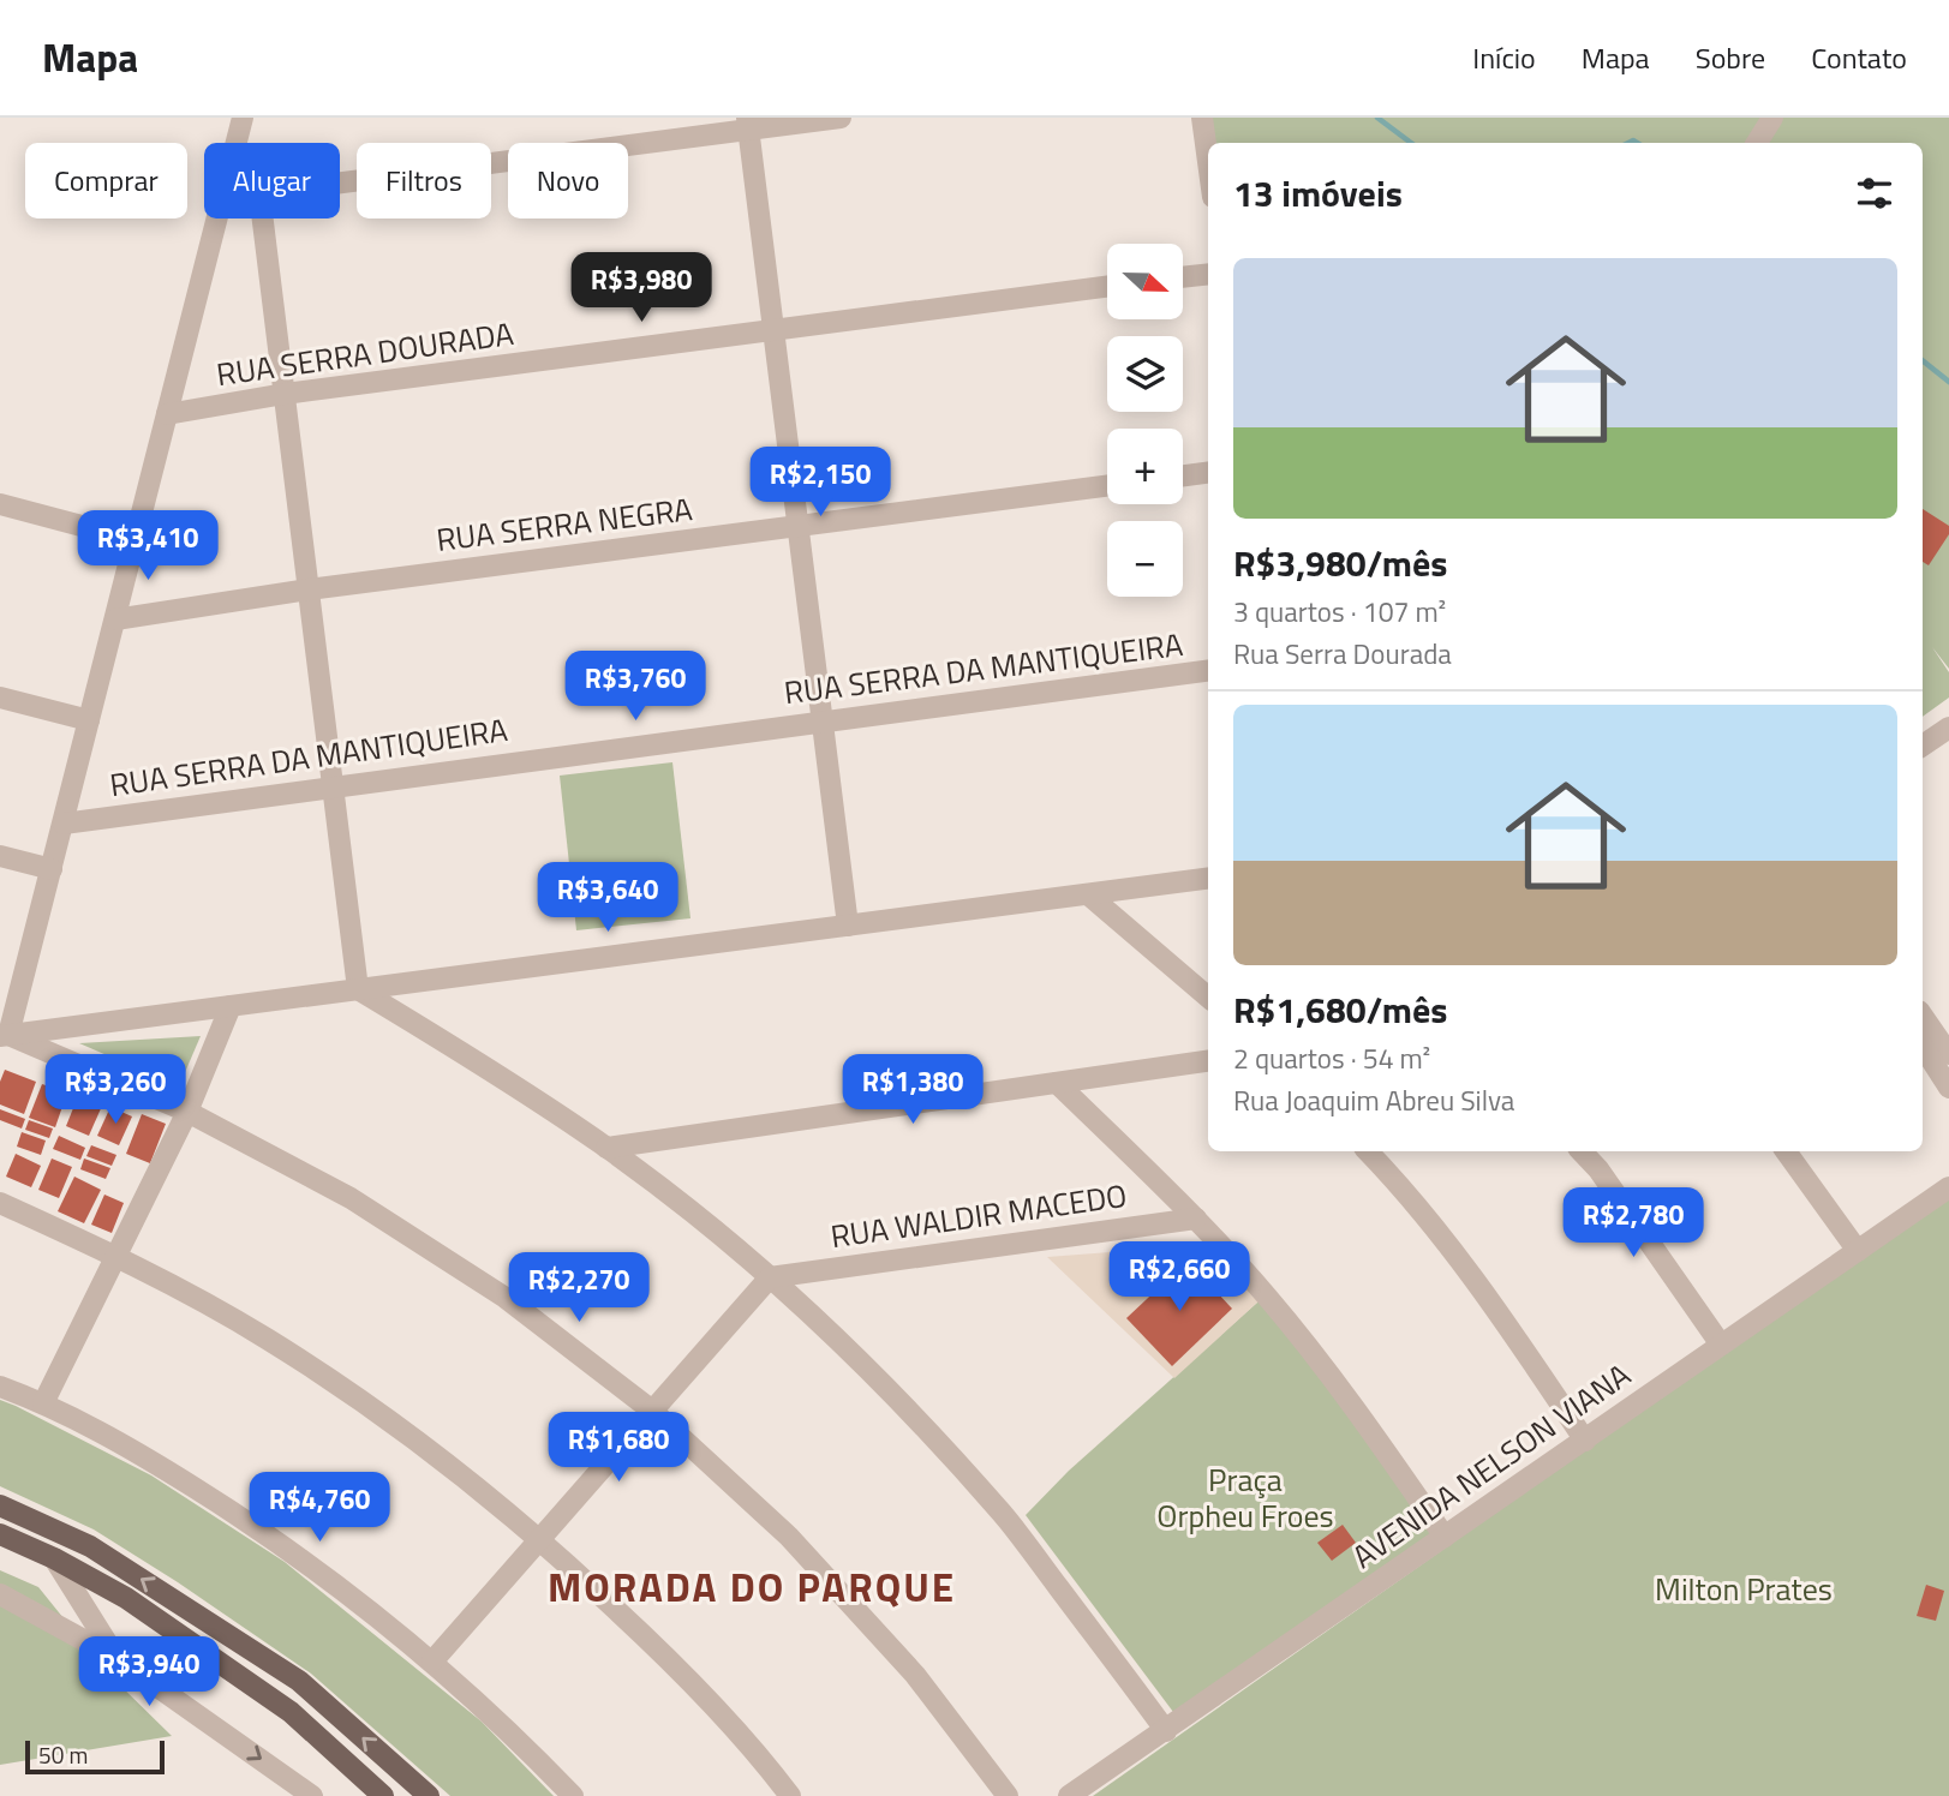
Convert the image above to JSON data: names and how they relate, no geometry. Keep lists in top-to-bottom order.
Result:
{
  "streets": {
    "street": [
      "RUA SERRA DOURADA",
      "RUA SERRA NEGRA",
      "RUA SERRA DA MANTIQUEIRA",
      "RUA WALDIR MACEDO",
      "AVENIDA NELSON VIANA"
    ]
  },
  "districts": ["MORADA DO PARQUE"],
  "parks": ["Praça Orpheu Froes", "Milton Prates"],
  "scale_bar": "50 m",
  "north": "right",
  "page": {
    "header": "Mapa",
    "nav": [
      "Início",
      "Mapa",
      "Sobre",
      "Contato"
    ],
    "chip": [
      "Comprar",
      "Alugar",
      "Filtros",
      "Novo"
    ],
    "heading": "13 imóveis",
    "map_buttons": ["+", "−"],
    "list": [
      {
        "name": "R$3,980/mês",
        "note": "3 quartos · 107 m² · Rua Serra Dourada"
      },
      {
        "name": "R$1,680/mês",
        "note": "2 quartos · 54 m² · Rua Joaquim Abreu Silva"
      }
    ],
    "price": [
      "R$3,980",
      "R$2,150",
      "R$3,410",
      "R$3,760",
      "R$3,640",
      "R$3,260",
      "R$1,380",
      "R$2,780",
      "R$2,660",
      "R$2,270",
      "R$1,680",
      "R$4,760",
      "R$3,940"
    ],
    "scale": "50 m"
  }
}
